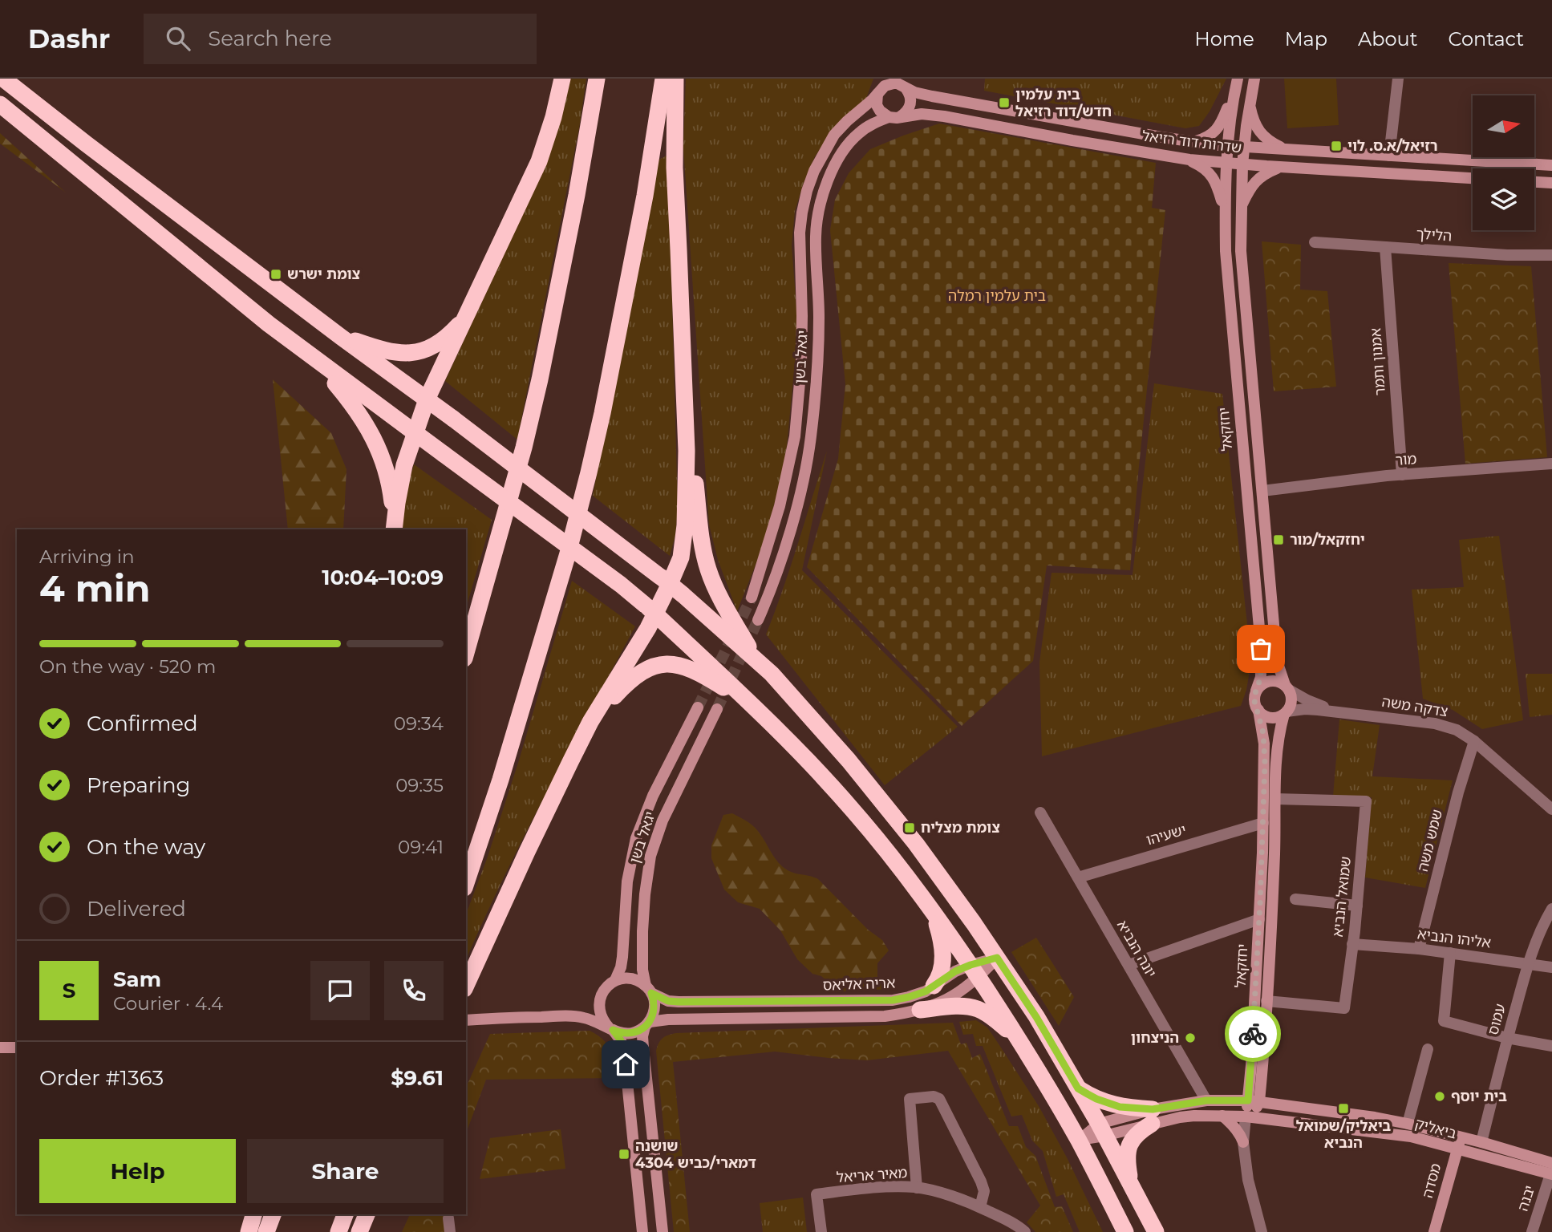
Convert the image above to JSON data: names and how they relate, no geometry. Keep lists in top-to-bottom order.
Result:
{
  "streets": {
    "main road": [
      "שדרות דוד רזיאל",
      "יגאל בשן",
      "יחזקאל",
      "אריה אליאס",
      "ביאליק",
      "מסדה"
    ],
    "street": [
      "הלילך",
      "אמנון ותמר",
      "מור",
      "צדקה משה",
      "ישעיהו",
      "שמש משה",
      "שמואל הנביא",
      "אליהו הנביא",
      "יונה הנביא",
      "עמוס",
      "מאיר אריאל",
      "יבנה"
    ]
  },
  "crossings": [
    ["שדרות דוד רזיאל", "יגאל בשן"],
    ["שדרות דוד רזיאל", "יחזקאל"],
    ["הלילך", "אמנון ותמר"],
    ["יגאל בשן", "אריה אליאס"],
    ["אמנון ותמר", "מור"],
    ["יחזקאל", "צדקה משה"],
    ["יחזקאל", "ישעיהו"],
    ["יחזקאל", "שמואל הנביא"],
    ["יחזקאל", "ביאליק"],
    ["צדקה משה", "שמש משה"],
    ["ישעיהו", "יונה הנביא"],
    ["שמש משה", "אליהו הנביא"],
    ["שמואל הנביא", "אליהו הנביא"],
    ["אליהו הנביא", "עמוס"],
    ["יונה הנביא", "ביאליק"],
    ["עמוס", "ביאליק"],
    ["ביאליק", "מסדה"],
    ["ביאליק", "יבנה"]
  ],
  "parks": ["בית עלמין רמלה"],
  "places": {
    "transit": [
      "בית עלמין חדש/דוד רזיאל",
      "רזיאל/א.ס. לוי",
      "צומת ישרש",
      "יחזקאל/מור",
      "צומת מצליח",
      "ביאליק/שמואל הנביא",
      "שושנה דמארי/כביש 4304"
    ],
    "other": ["הניצחון", "בית יוסף"]
  },
  "north": "right",
  "page": {
    "header": "Dashr",
    "search": "Search here",
    "nav": [
      "Home",
      "Map",
      "About",
      "Contact"
    ],
    "heading": ["4 min", "Arriving in", "10:04–10:09"],
    "panel": [
      "Sam",
      "Courier · 4.4",
      "Order #1363",
      "$9.61"
    ],
    "bar": "On the way · 520 m",
    "list": [
      ["Confirmed", "09:34"],
      ["Preparing", "09:35"],
      ["On the way", "09:41"],
      "Delivered"
    ],
    "round": "S",
    "buttons": ["Help", "Share"]
  }
}
